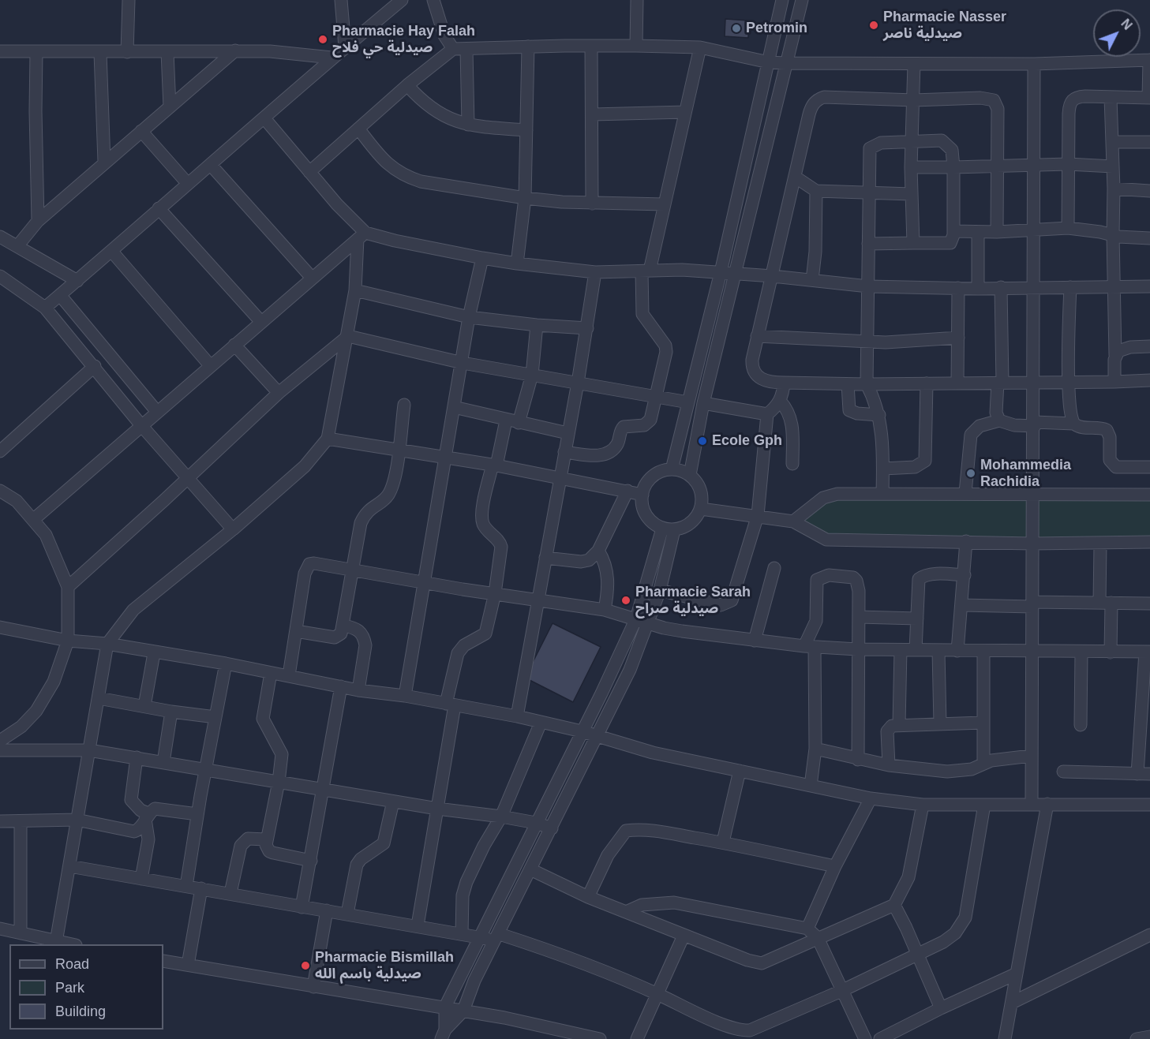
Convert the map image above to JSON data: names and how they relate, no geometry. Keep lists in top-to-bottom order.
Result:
{
  "places": [
    "Pharmacie Nasser صيدلية ناصر",
    "Petromin",
    "Pharmacie Hay Falah صيدلية حي فلاح",
    "Ecole Gph",
    "Mohammedia Rachidia",
    "Pharmacie Sarah صيدلية صراح",
    "Pharmacie Bismillah صيدلية باسم الله"
  ],
  "legend": ["Road", "Park", "Building"],
  "north": "top right"
}
